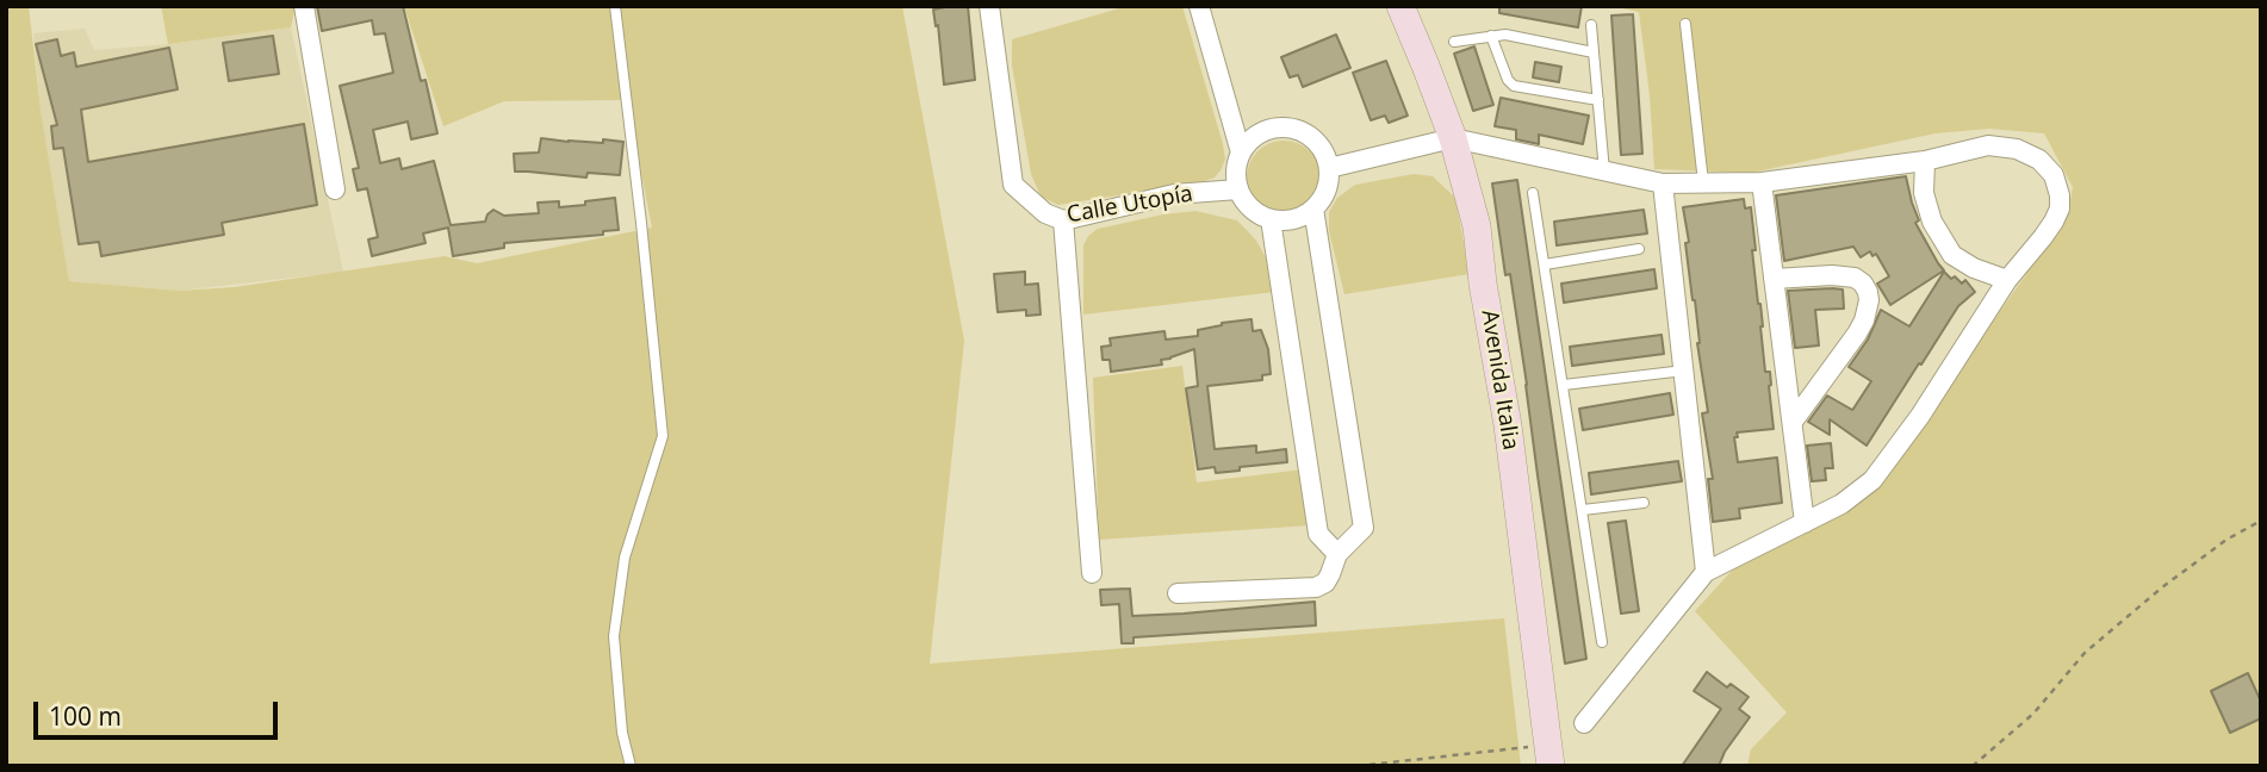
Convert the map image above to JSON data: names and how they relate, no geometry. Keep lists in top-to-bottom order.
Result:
{
  "streets": {
    "street": ["Calle Utopía", "Avenida Italia"]
  },
  "scale_bar": "100 m"
}
